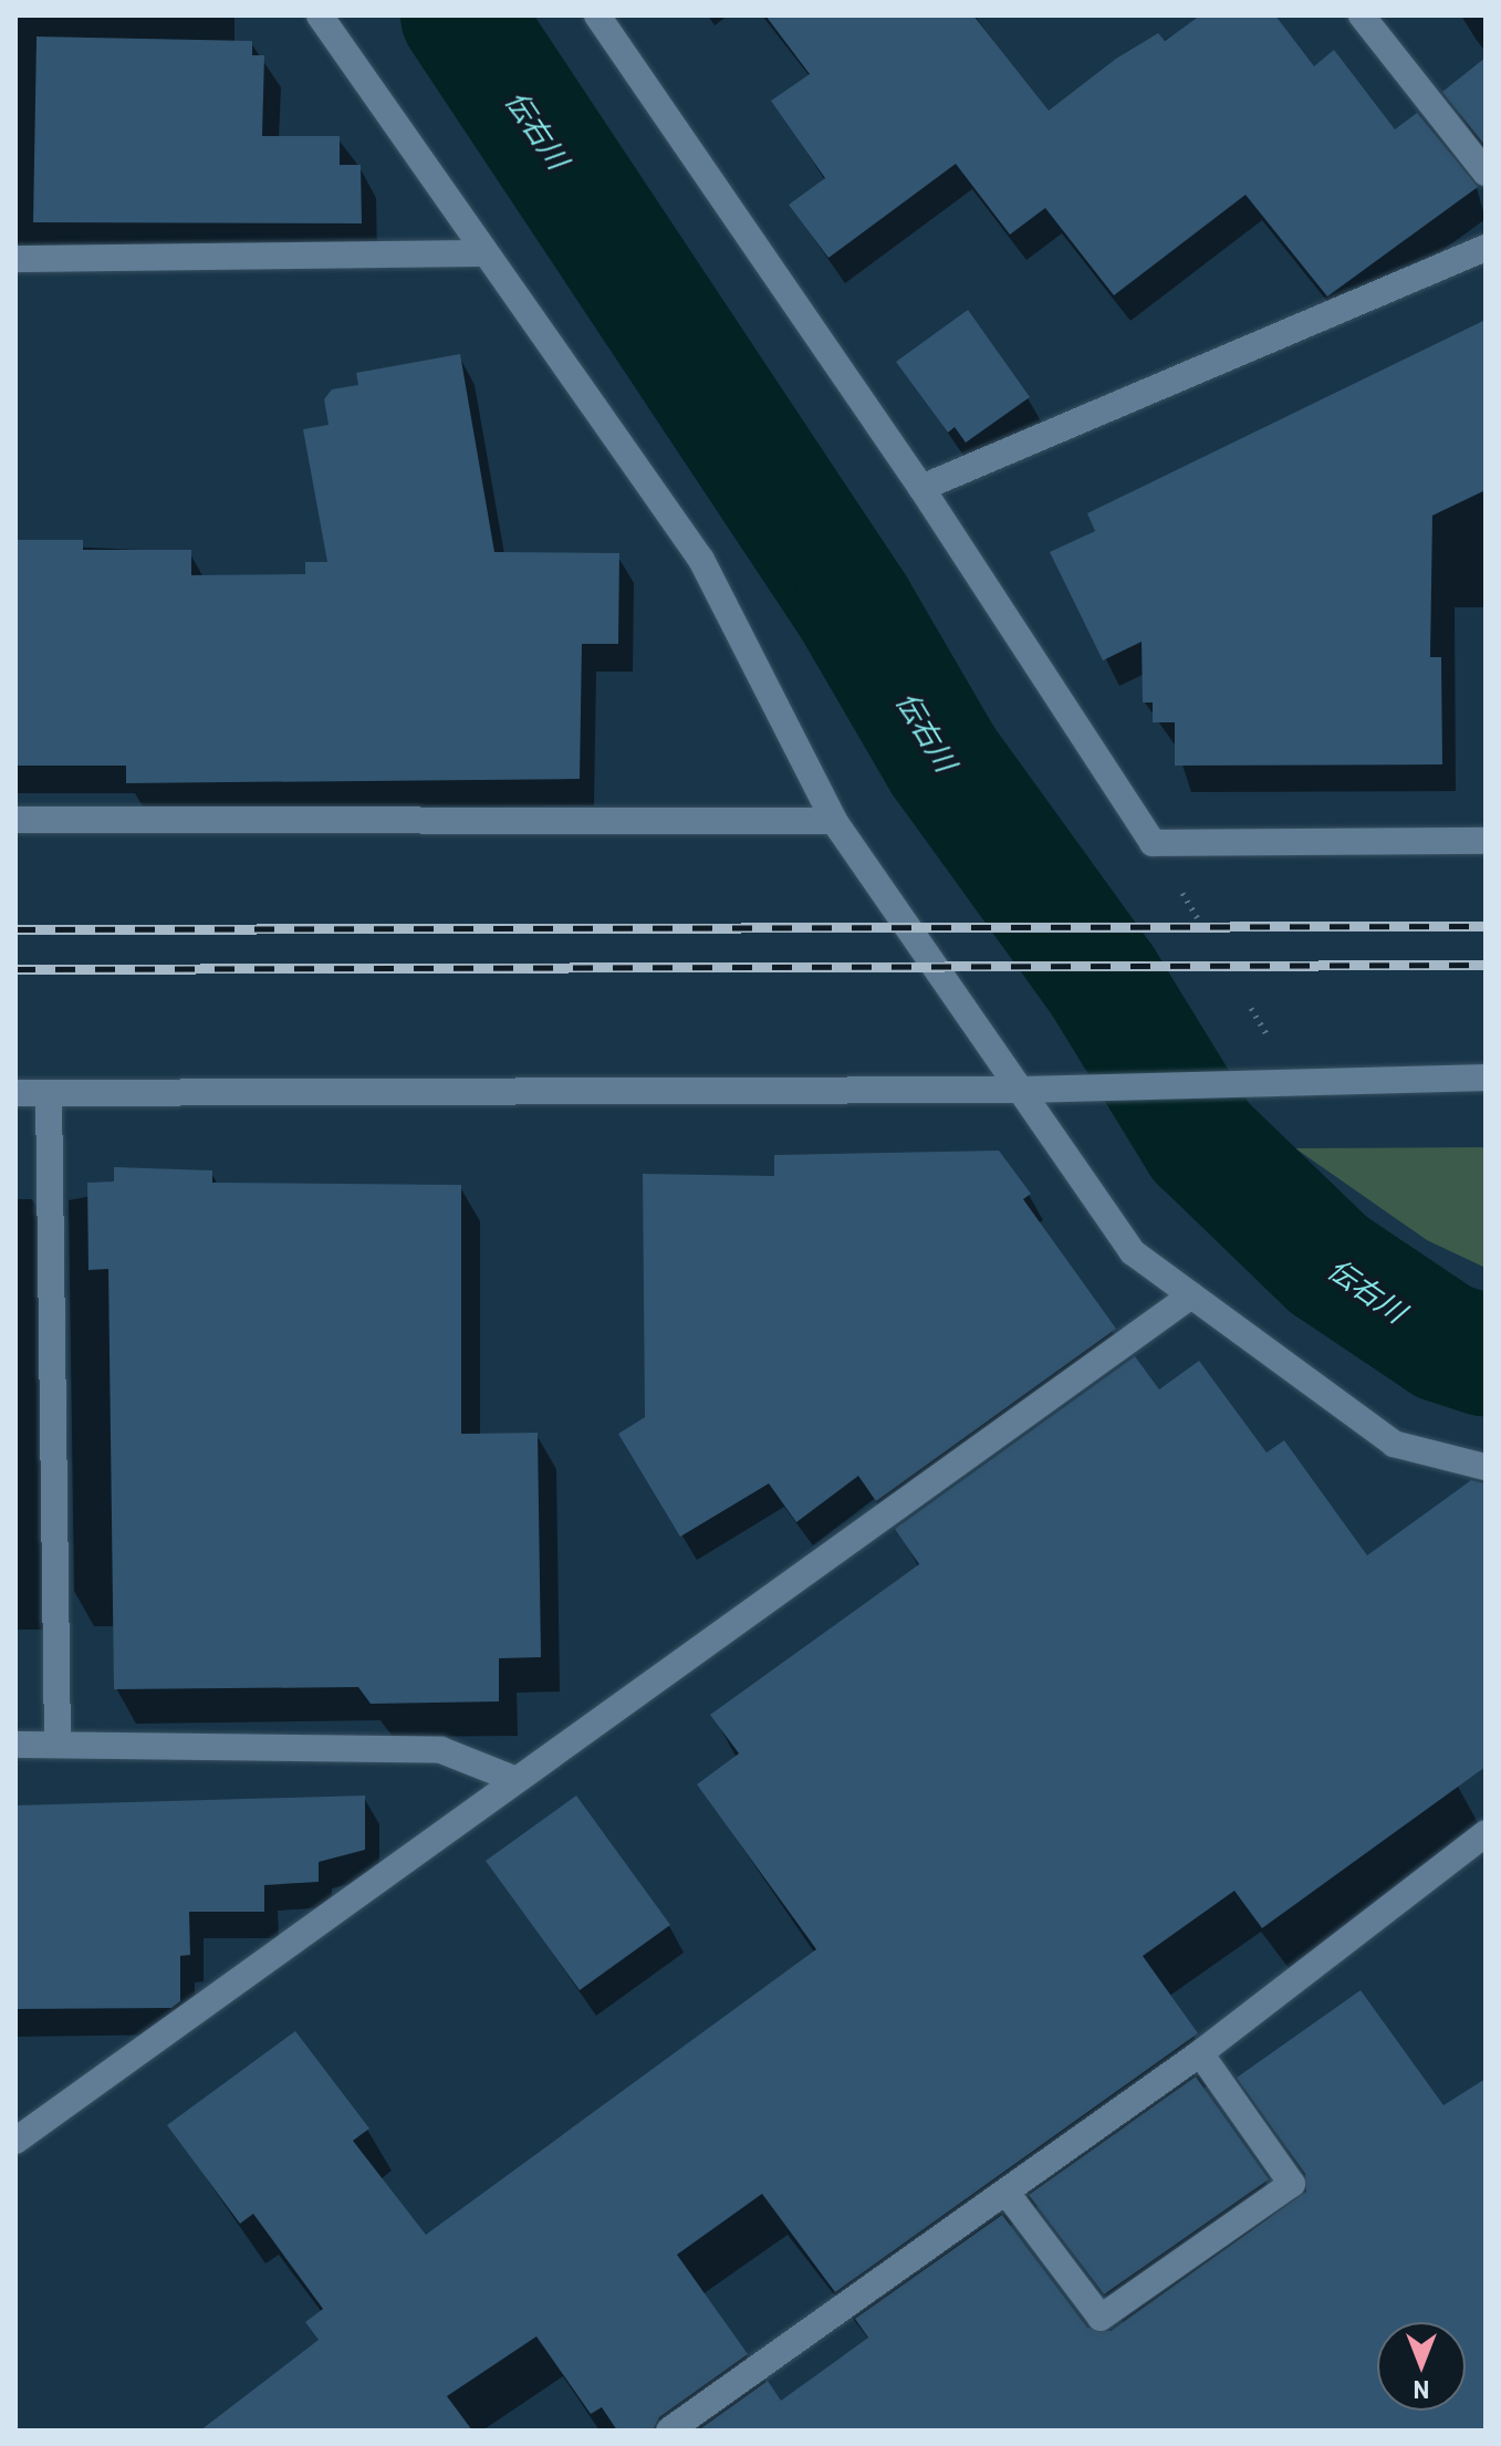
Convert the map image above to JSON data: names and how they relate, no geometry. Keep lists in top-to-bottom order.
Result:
{
  "water": ["伝右川"],
  "north": "bottom"
}
